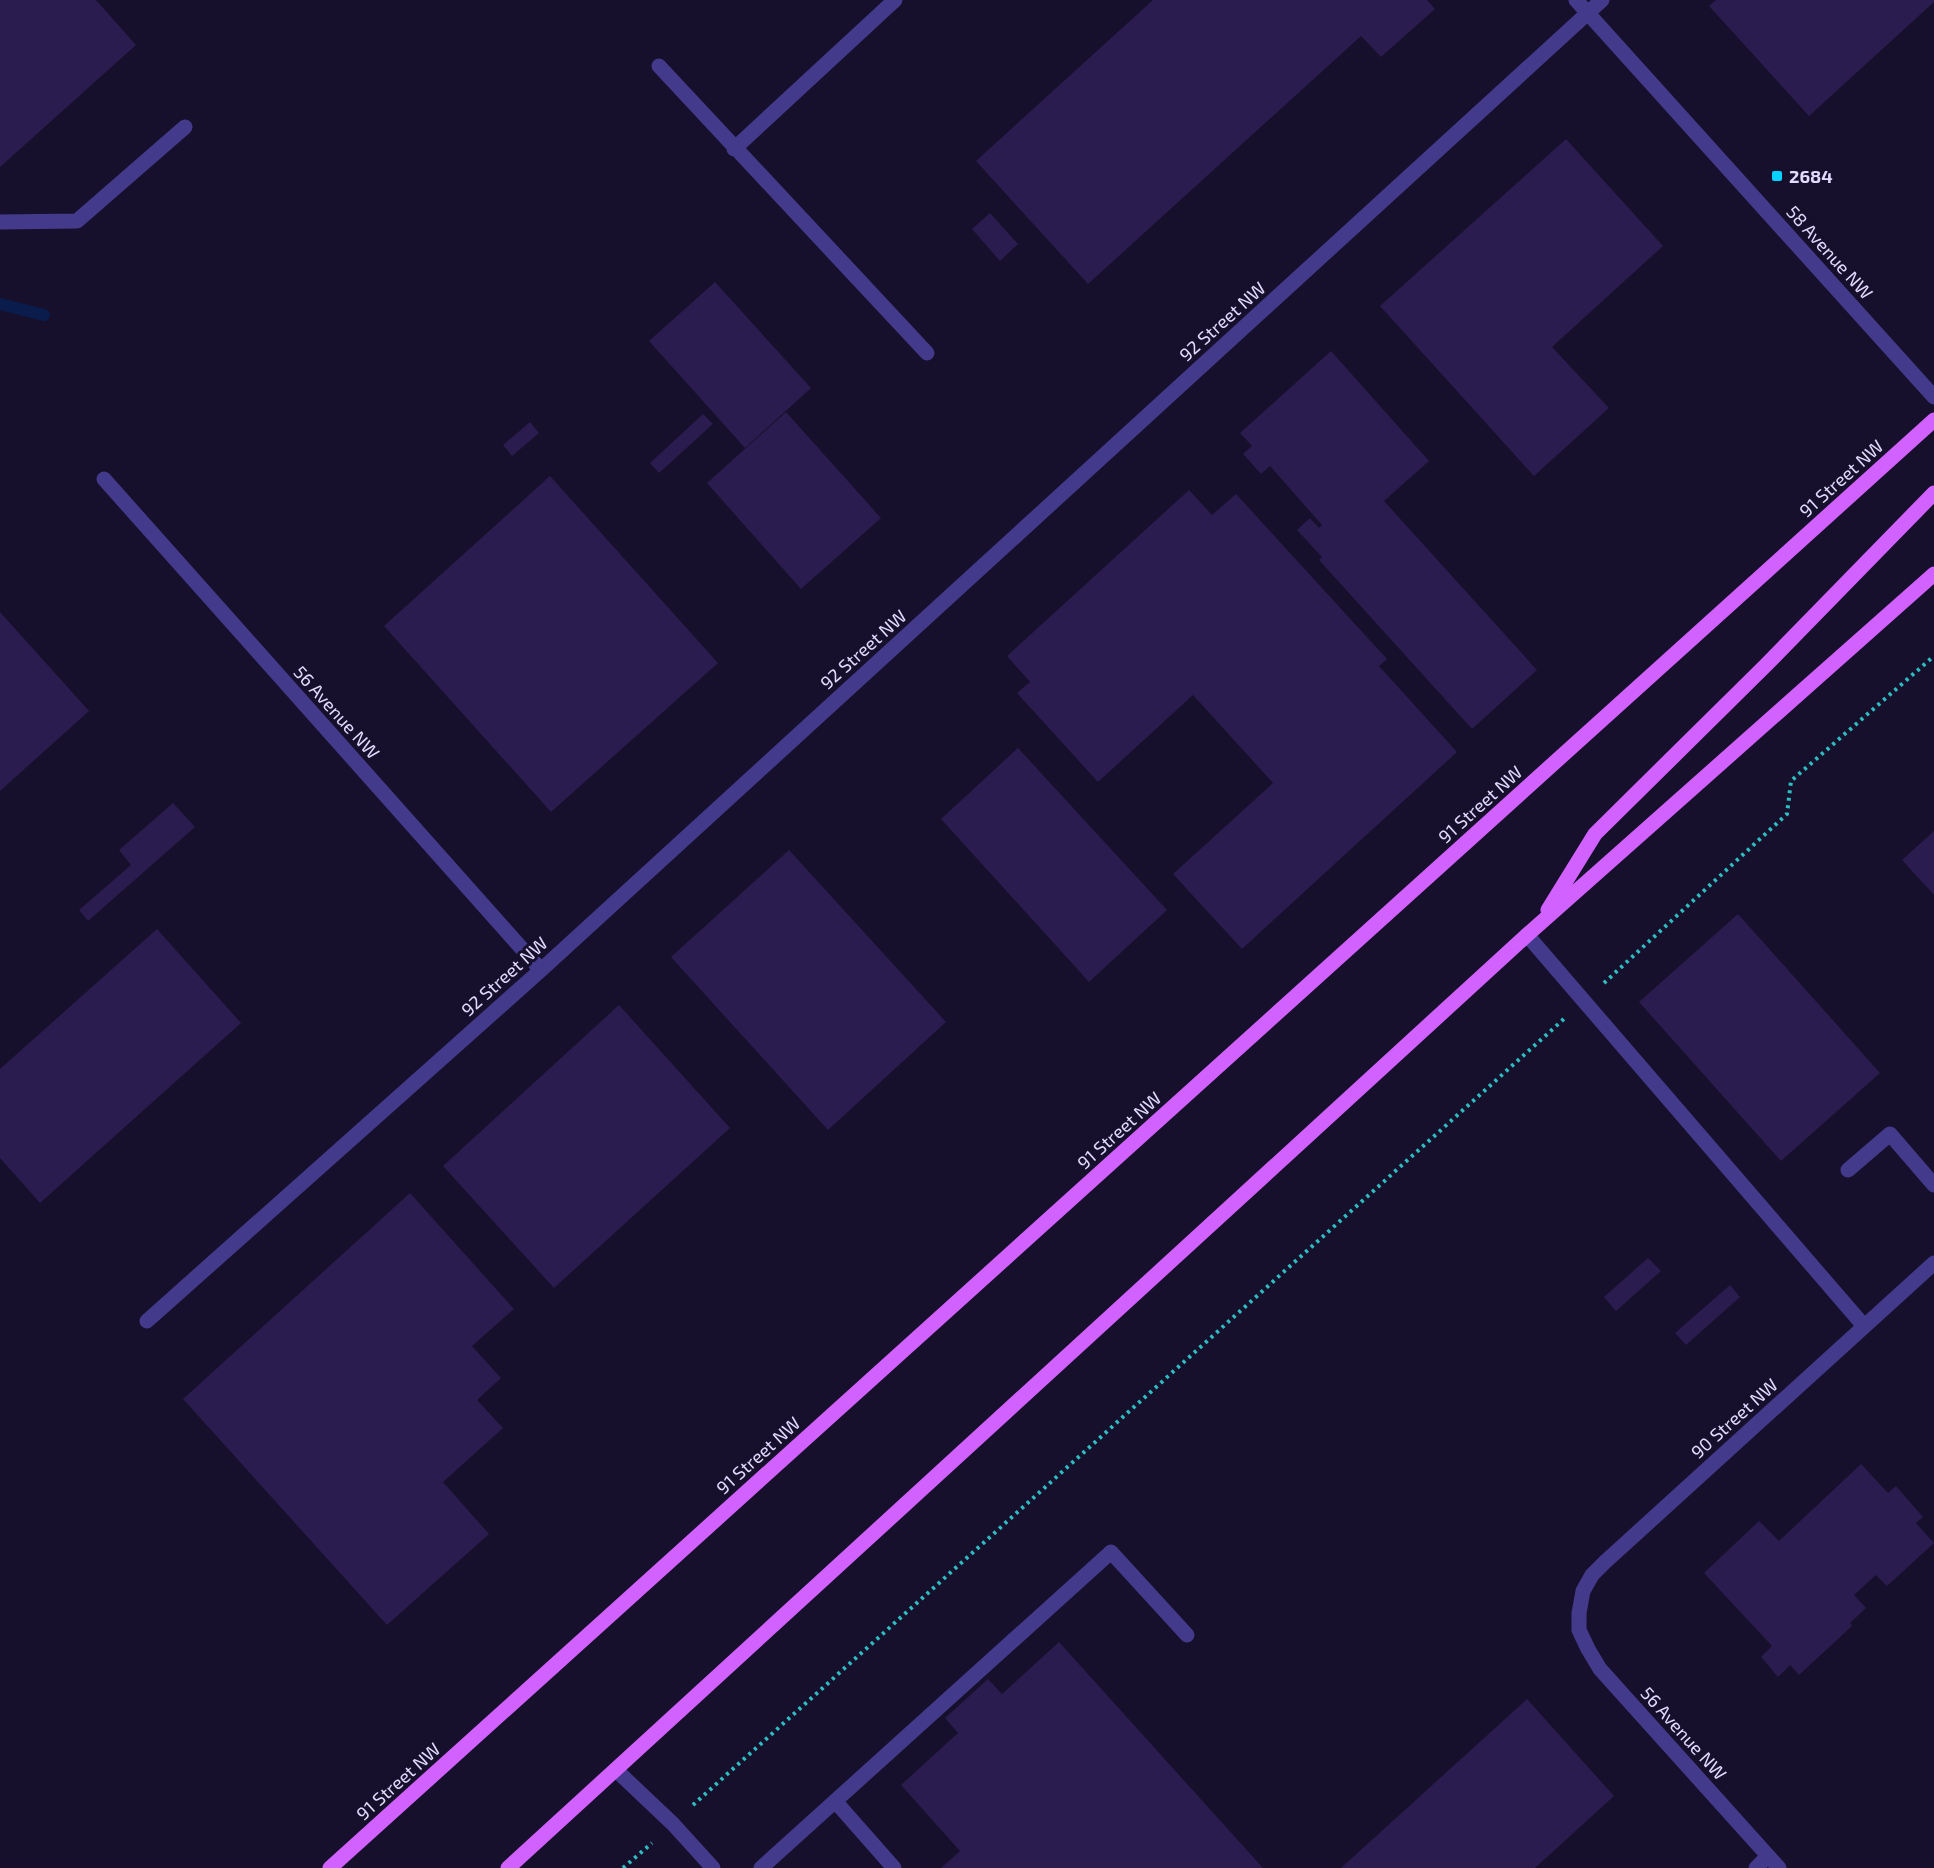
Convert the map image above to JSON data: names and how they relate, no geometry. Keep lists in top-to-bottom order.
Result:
{
  "streets": {
    "main road": ["91 Street NW"],
    "street": [
      "58 Avenue NW",
      "92 Street NW",
      "56 Avenue NW",
      "90 Street NW"
    ]
  },
  "crossings": [
    ["58 Avenue NW", "92 Street NW"],
    ["92 Street NW", "56 Avenue NW"],
    ["56 Avenue NW", "90 Street NW"]
  ],
  "places": {
    "transit": ["2684"]
  }
}
